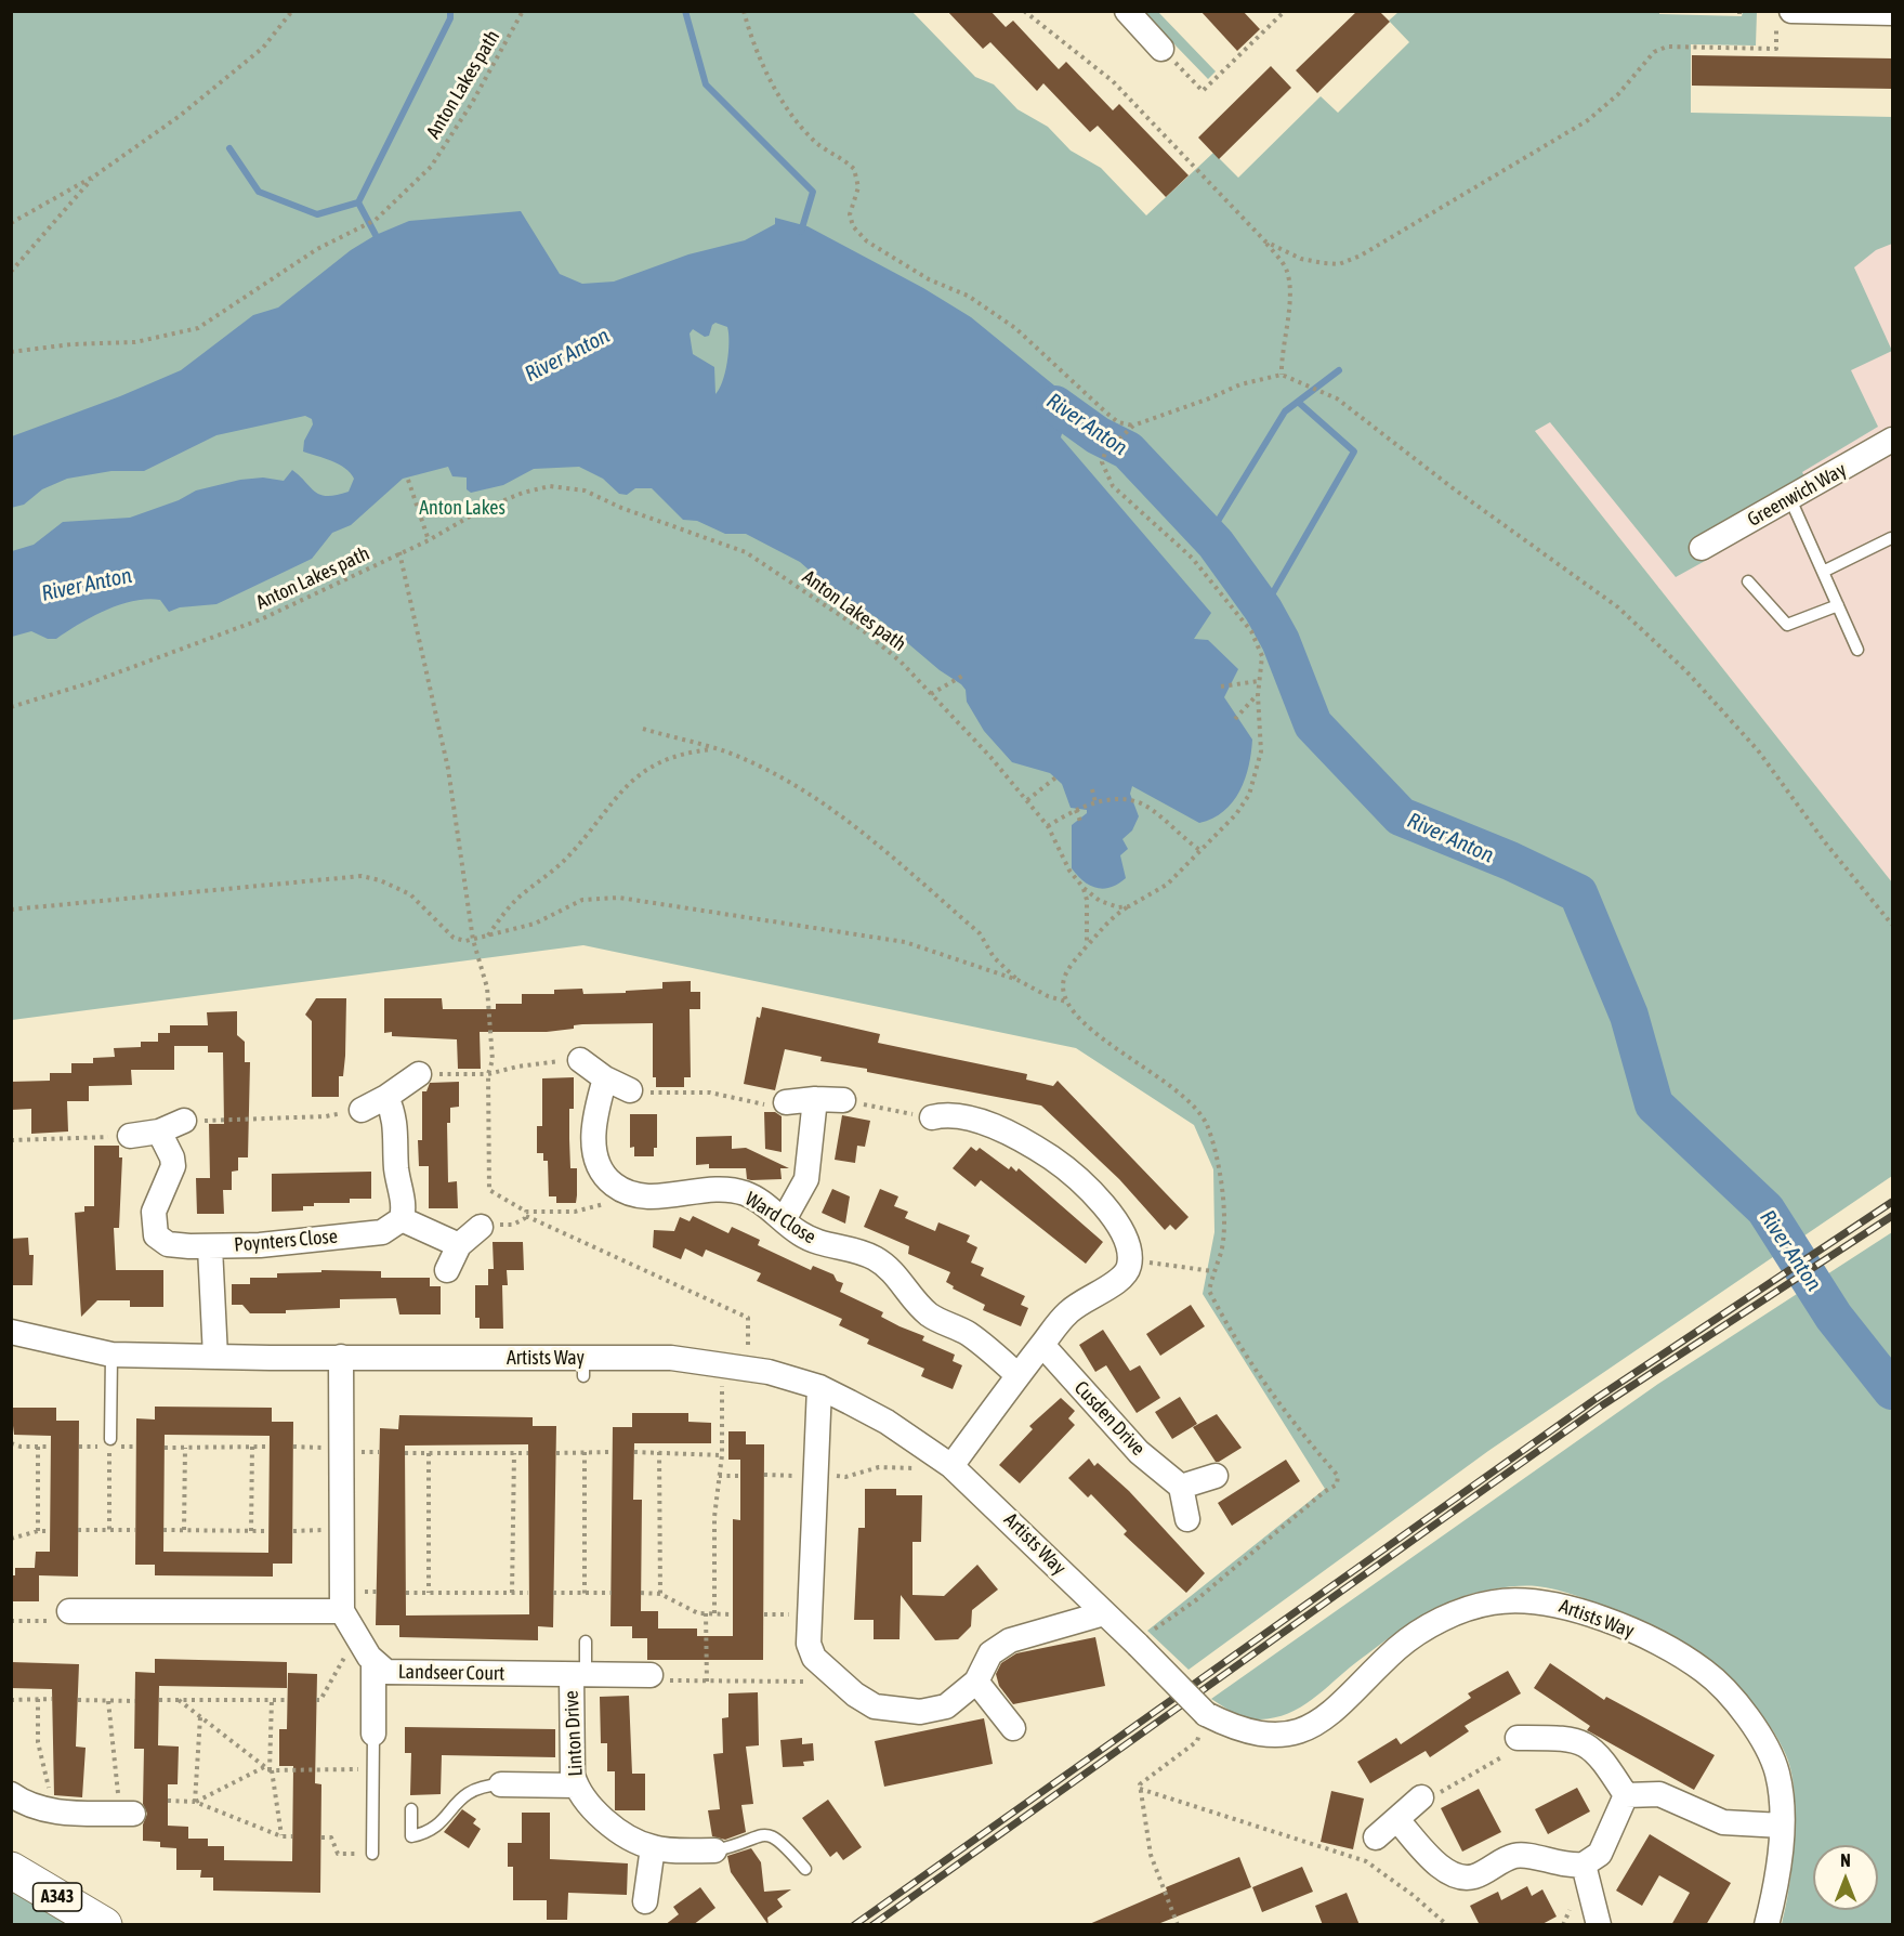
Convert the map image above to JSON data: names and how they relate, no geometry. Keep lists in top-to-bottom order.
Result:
{
  "streets": {
    "main road": ["A343"],
    "street": [
      "Greenwich Way",
      "Ward Close",
      "Poynters Close",
      "Artists Way",
      "Cusden Drive",
      "Landseer Court",
      "Linton Drive"
    ],
    "path": ["Anton Lakes path"]
  },
  "crossings": [
    ["Artists Way", "Landseer Court"],
    ["Landseer Court", "Linton Drive"]
  ],
  "water": ["River Anton"],
  "parks": ["Anton Lakes"],
  "north": "top"
}
